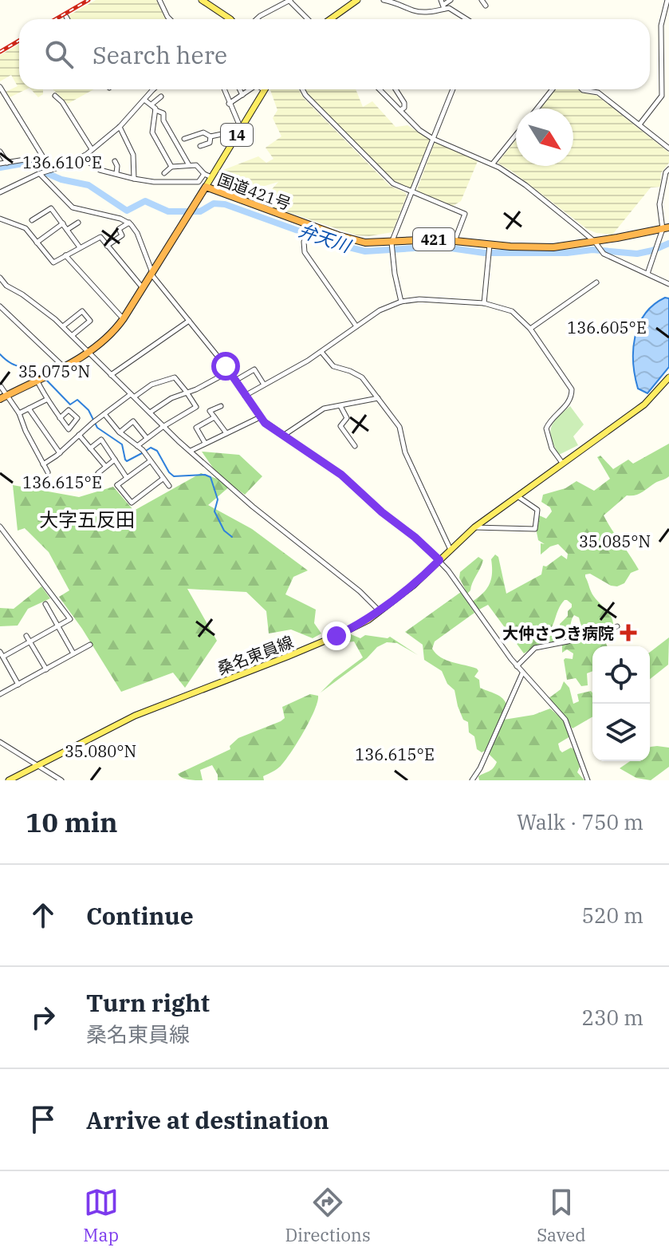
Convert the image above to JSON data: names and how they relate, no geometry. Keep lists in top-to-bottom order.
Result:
{
  "streets": {
    "highway": ["国道421号", "421"],
    "main road": ["14", "桑名東員線"]
  },
  "crossings": [
    ["14", "国道421号"]
  ],
  "districts": ["大字五反田"],
  "water": ["弁天川"],
  "places": {
    "health": ["大仲さつき病院"]
  },
  "north": "bottom right",
  "page": {
    "search": "Search here",
    "heading": ["10 min", "Walk · 750 m"],
    "list": [
      ["Continue", "520 m"],
      ["Turn right", "桑名東員線", "230 m"],
      "Arrive at destination"
    ],
    "nav": ["Map", "Directions", "Saved"]
  },
  "coordinates": [
    "136.610°E",
    "136.605°E",
    "35.075°N",
    "136.615°E",
    "35.085°N",
    "35.080°N"
  ]
}
